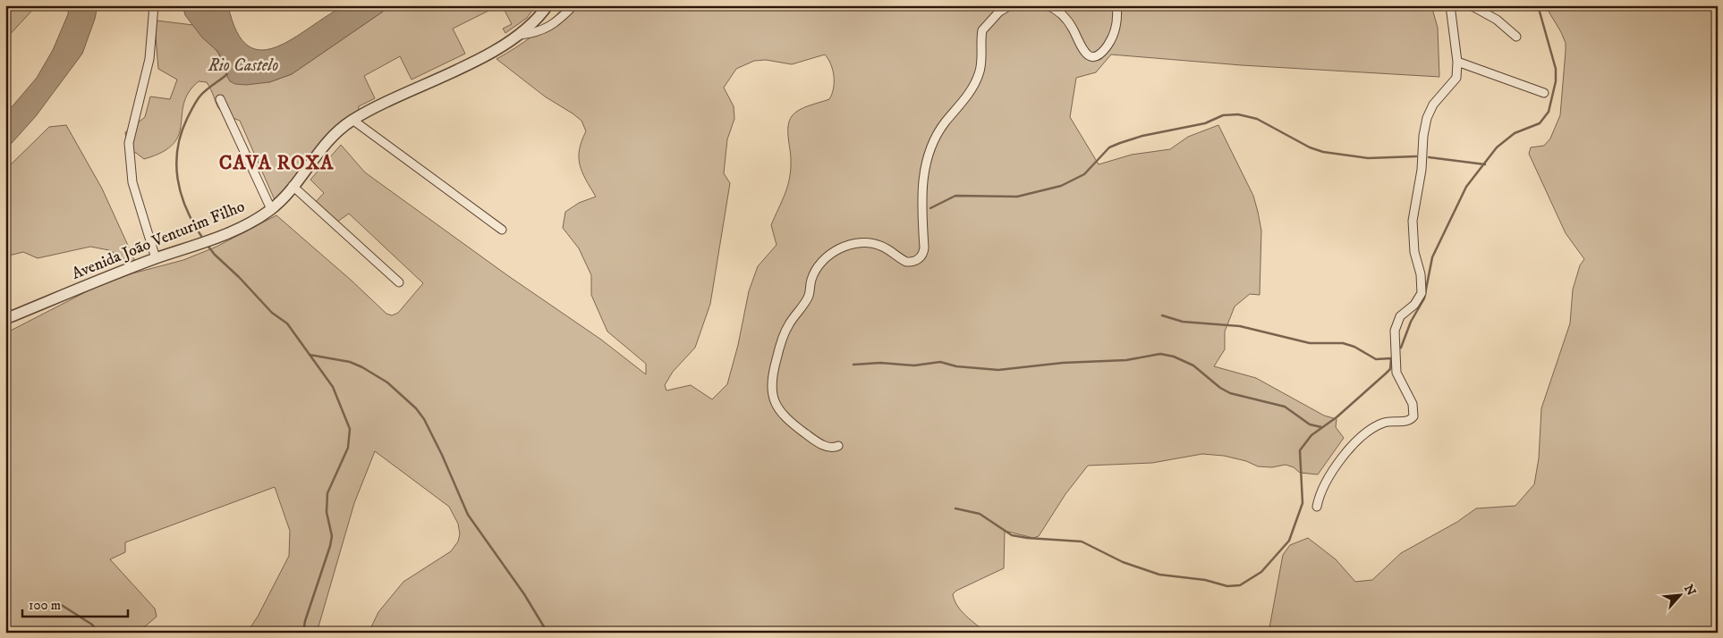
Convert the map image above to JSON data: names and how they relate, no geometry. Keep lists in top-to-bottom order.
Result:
{
  "streets": {
    "street": ["Avenida João Venturim Filho"]
  },
  "districts": ["CAVA ROXA"],
  "water": ["Rio Castelo"],
  "scale_bar": "100 m",
  "north": "top right"
}
